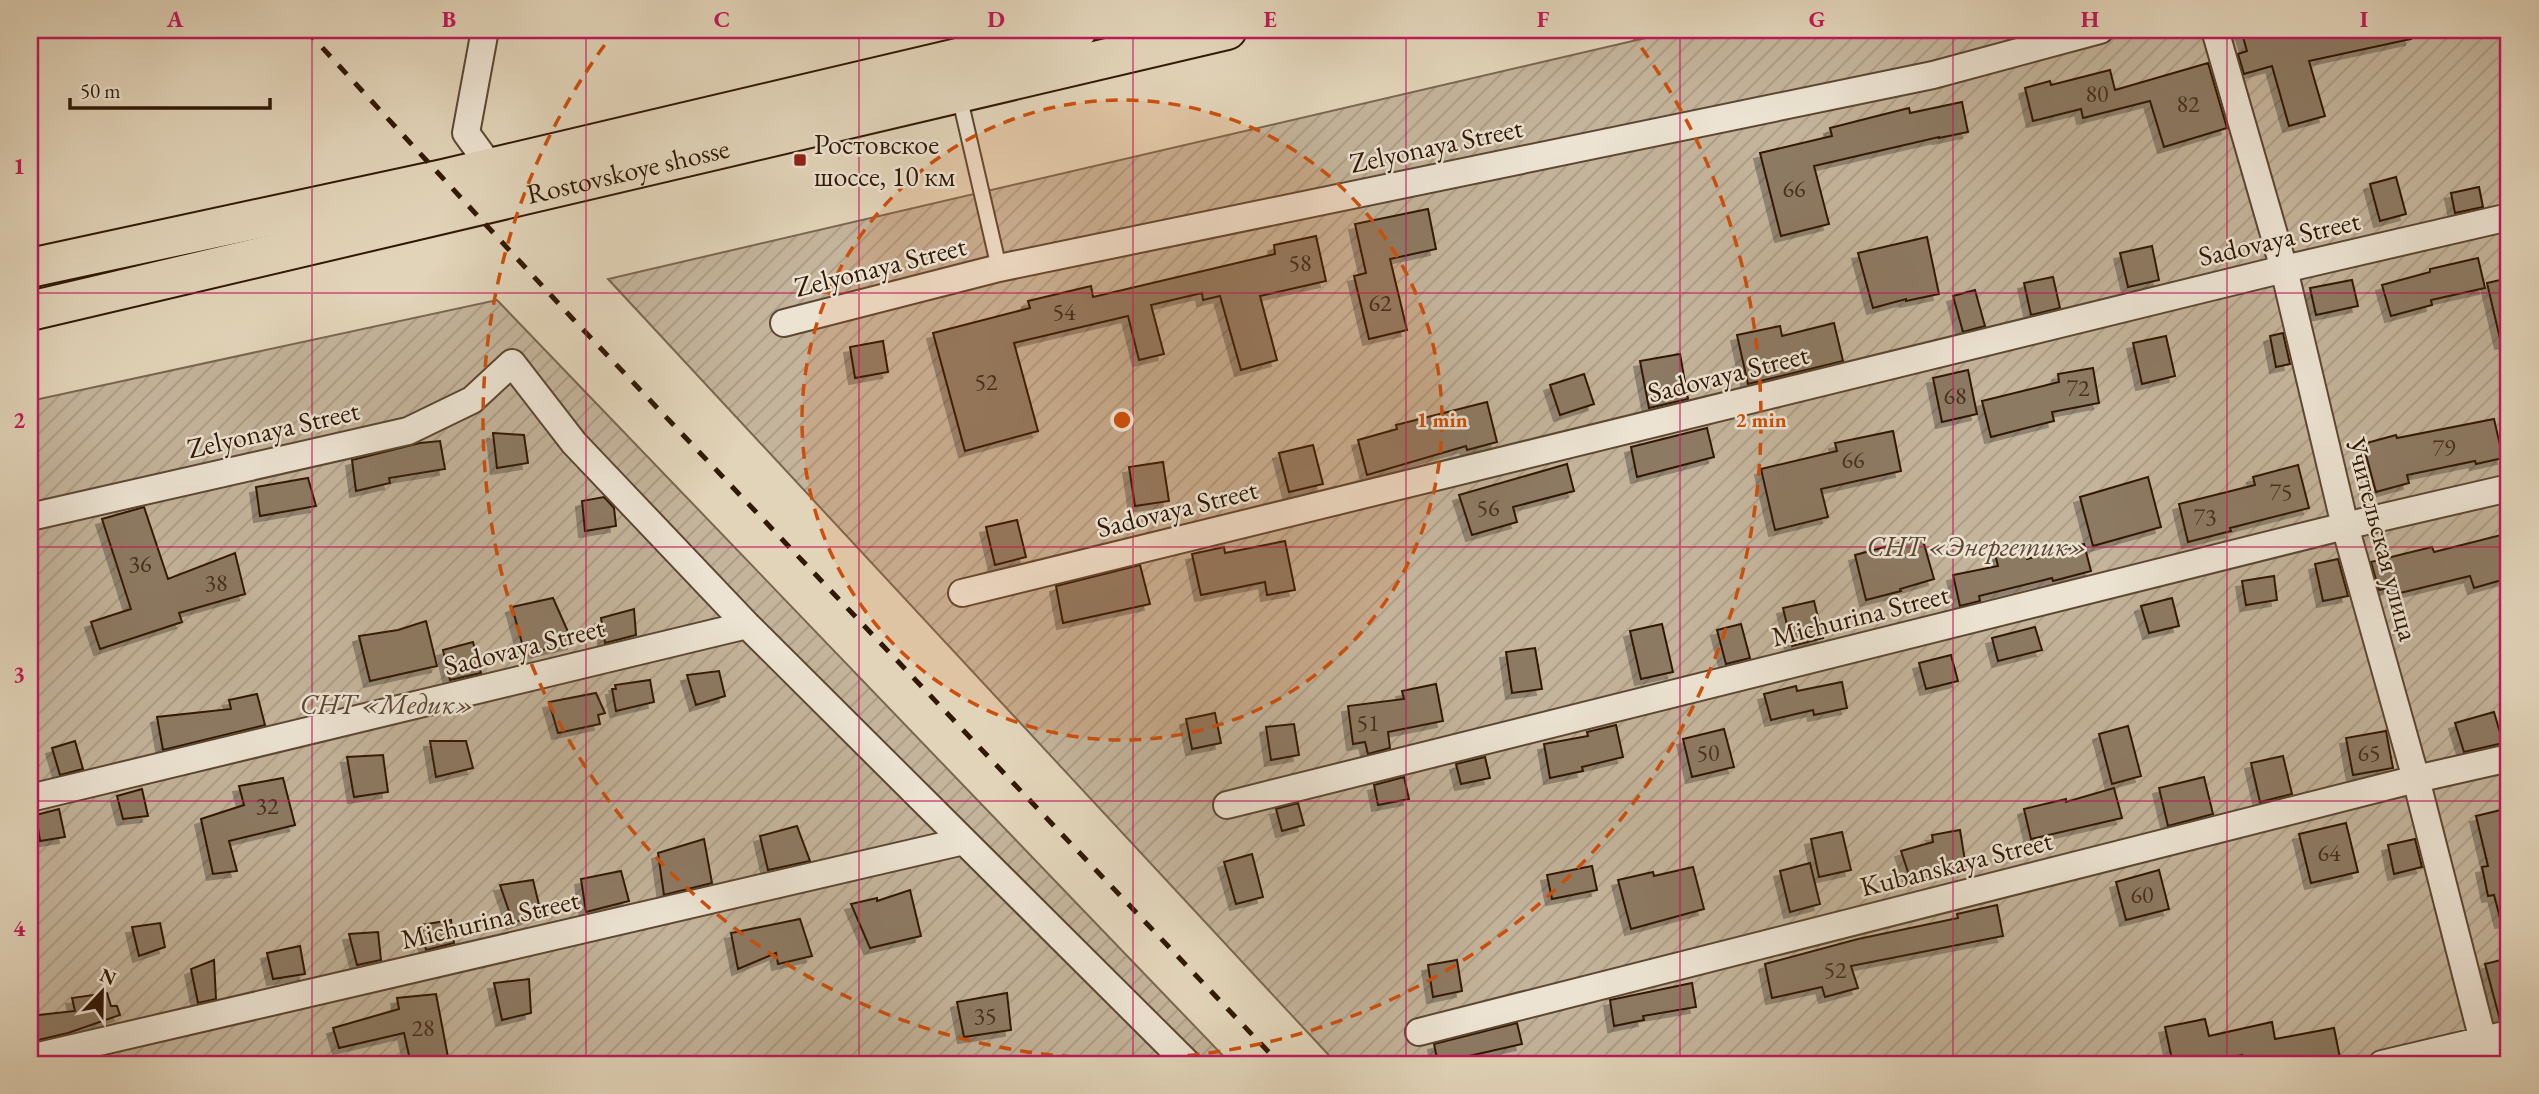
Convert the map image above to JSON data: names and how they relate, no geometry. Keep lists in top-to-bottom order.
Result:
{
  "streets": {
    "highway": ["Rostovskoye shosse"],
    "street": [
      "Zelyonaya Street",
      "Sadovaya Street",
      "Учительская улица",
      "Michurina Street",
      "Kubanskaya Street"
    ]
  },
  "crossings": [
    ["Zelyonaya Street", "Sadovaya Street"],
    ["Sadovaya Street", "Учительская улица"],
    ["Учительская улица", "Michurina Street"],
    ["Учительская улица", "Kubanskaya Street"]
  ],
  "parks": ["СНТ «Энергетик»", "СНТ «Медик»"],
  "places": {
    "transit": ["Ростовское шоссе, 10 км"]
  },
  "house_numbers": [
    "80",
    "82",
    "66",
    "58",
    "62",
    "54",
    "52",
    "72",
    "68",
    "79",
    "66",
    "75",
    "56",
    "73",
    "36",
    "38",
    "51",
    "50",
    "65",
    "32",
    "64",
    "60",
    "52",
    "35",
    "28"
  ],
  "scale_bar": "50 m",
  "north": "top",
  "grid": {
    "columns": [
      "A",
      "B",
      "C",
      "D",
      "E",
      "F",
      "G",
      "H",
      "I"
    ],
    "rows": [
      "1",
      "2",
      "3",
      "4"
    ]
  },
  "rings": ["1 min", "2 min"]
}
